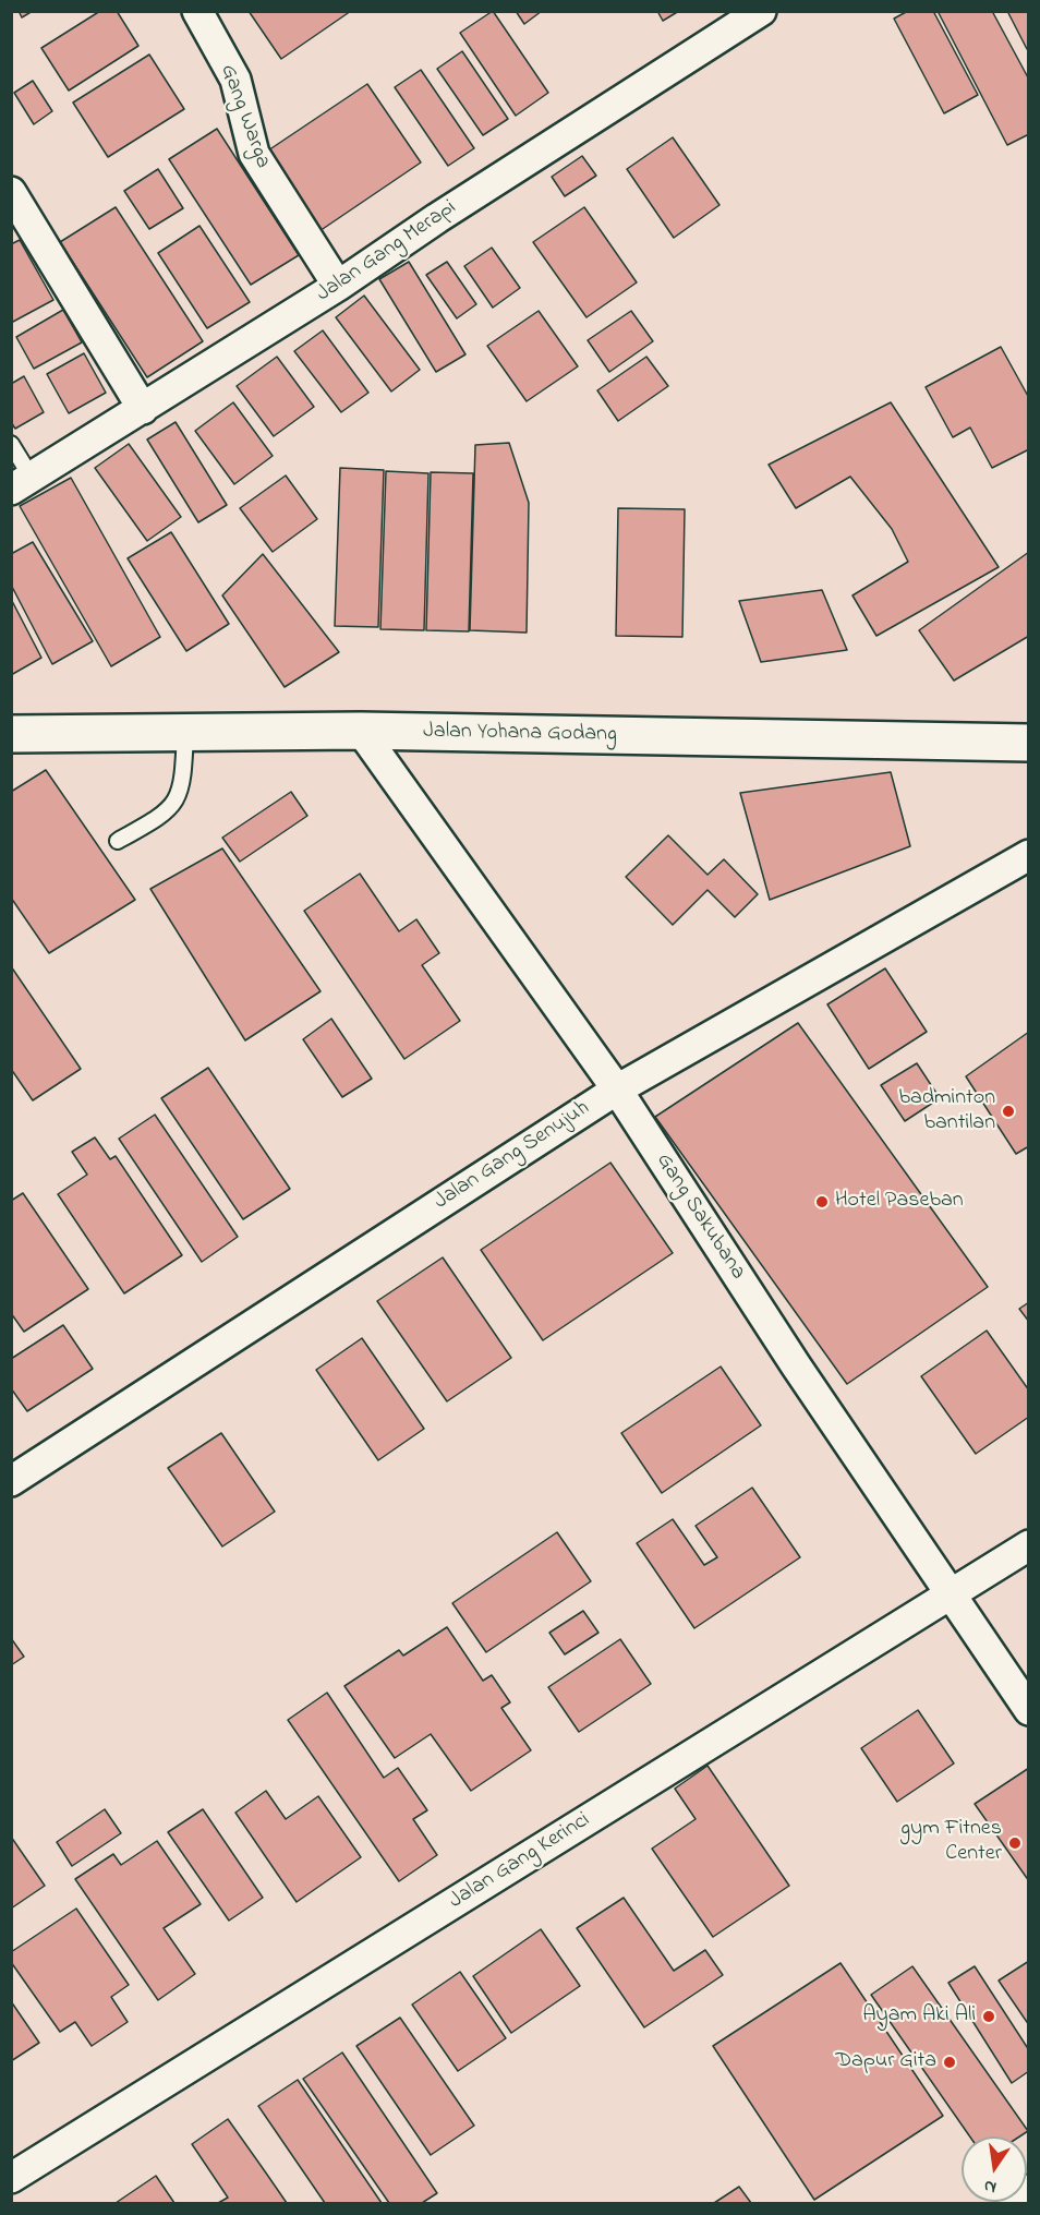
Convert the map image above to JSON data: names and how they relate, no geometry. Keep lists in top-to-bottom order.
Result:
{
  "streets": {
    "main road": ["Jalan Yohana Godang"],
    "street": [
      "Gang Warga",
      "Jalan Gang Merapi",
      "Jalan Gang Senujuh",
      "Gang Sakubana",
      "Jalan Gang Kerinci"
    ]
  },
  "crossings": [
    ["Gang Warga", "Jalan Gang Merapi"],
    ["Jalan Yohana Godang", "Gang Sakubana"],
    ["Jalan Gang Senujuh", "Gang Sakubana"],
    ["Gang Sakubana", "Jalan Gang Kerinci"]
  ],
  "places": [
    "badminton bantilan",
    "Hotel Paseban",
    "gym Fitnes Center",
    "Ayam Aki Ali",
    "Dapur Gita"
  ],
  "north": "bottom"
}
